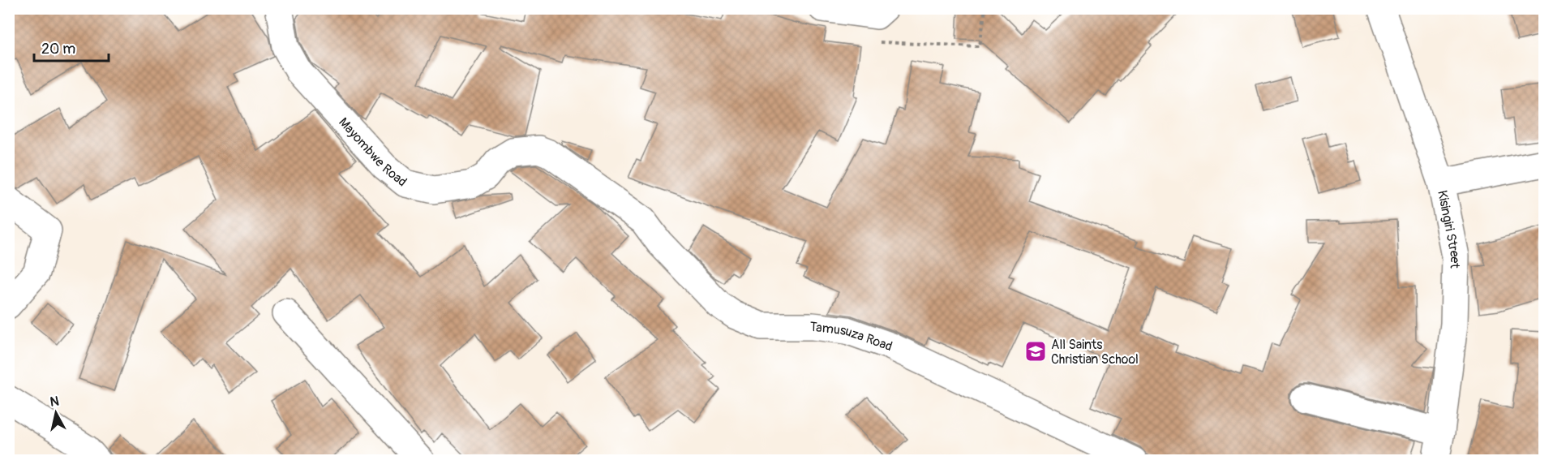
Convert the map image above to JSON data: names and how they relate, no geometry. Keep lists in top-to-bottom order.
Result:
{
  "streets": {
    "street": ["Mayombwe Road", "Kisingiri Street", "Tamusuza Road"]
  },
  "crossings": [
    ["Mayombwe Road", "Tamusuza Road"]
  ],
  "places": {
    "school or university": ["All Saints Christian School"]
  },
  "scale_bar": "20 m",
  "north": "top"
}
